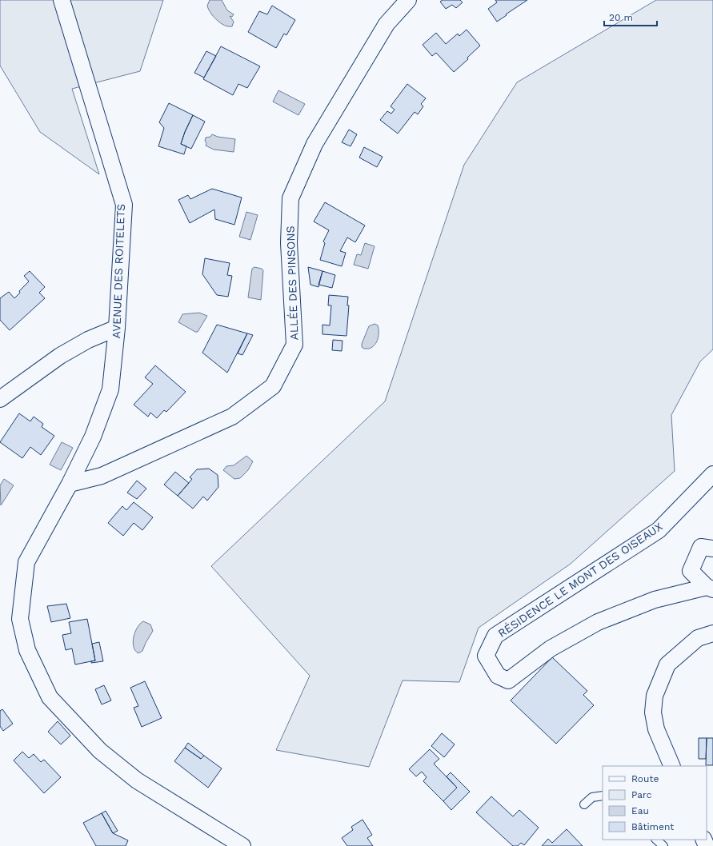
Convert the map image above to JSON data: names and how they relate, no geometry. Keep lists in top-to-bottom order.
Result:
{
  "streets": {
    "street": ["AVENUE DES ROITELETS", "ALLÉE DES PINSONS", "RÉSIDENCE LE MONT DES OISEAUX"]
  },
  "crossings": [
    ["AVENUE DES ROITELETS", "ALLÉE DES PINSONS"]
  ],
  "legend": [
    "Route",
    "Parc",
    "Eau",
    "Bâtiment"
  ],
  "scale_bar": "20 m"
}
